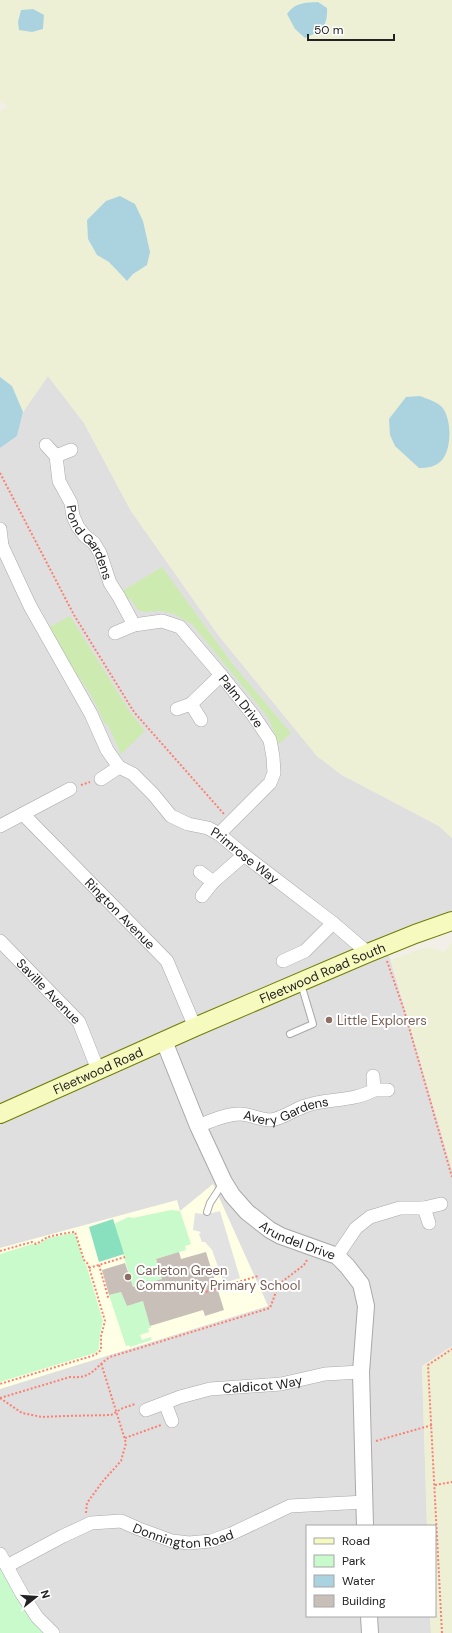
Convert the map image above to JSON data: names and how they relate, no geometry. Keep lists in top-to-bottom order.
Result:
{
  "streets": {
    "main road": ["Fleetwood Road South", "Fleetwood Road"],
    "street": [
      "Pond Gardens",
      "Palm Drive",
      "Primrose Way",
      "Rington Avenue",
      "Saville Avenue",
      "Avery Gardens",
      "Arundel Drive",
      "Caldicot Way",
      "Donnington Road"
    ]
  },
  "crossings": [
    ["Pond Gardens", "Palm Drive"],
    ["Palm Drive", "Primrose Way"],
    ["Primrose Way", "Fleetwood Road South"],
    ["Rington Avenue", "Fleetwood Road South"],
    ["Rington Avenue", "Fleetwood Road"],
    ["Fleetwood Road South", "Fleetwood Road"],
    ["Saville Avenue", "Fleetwood Road"],
    ["Fleetwood Road", "Arundel Drive"],
    ["Avery Gardens", "Arundel Drive"],
    ["Arundel Drive", "Caldicot Way"],
    ["Arundel Drive", "Donnington Road"]
  ],
  "places": ["Little Explorers", "Carleton Green Community Primary School"],
  "legend": [
    "Road",
    "Park",
    "Water",
    "Building"
  ],
  "scale_bar": "50 m",
  "north": "right"
}
